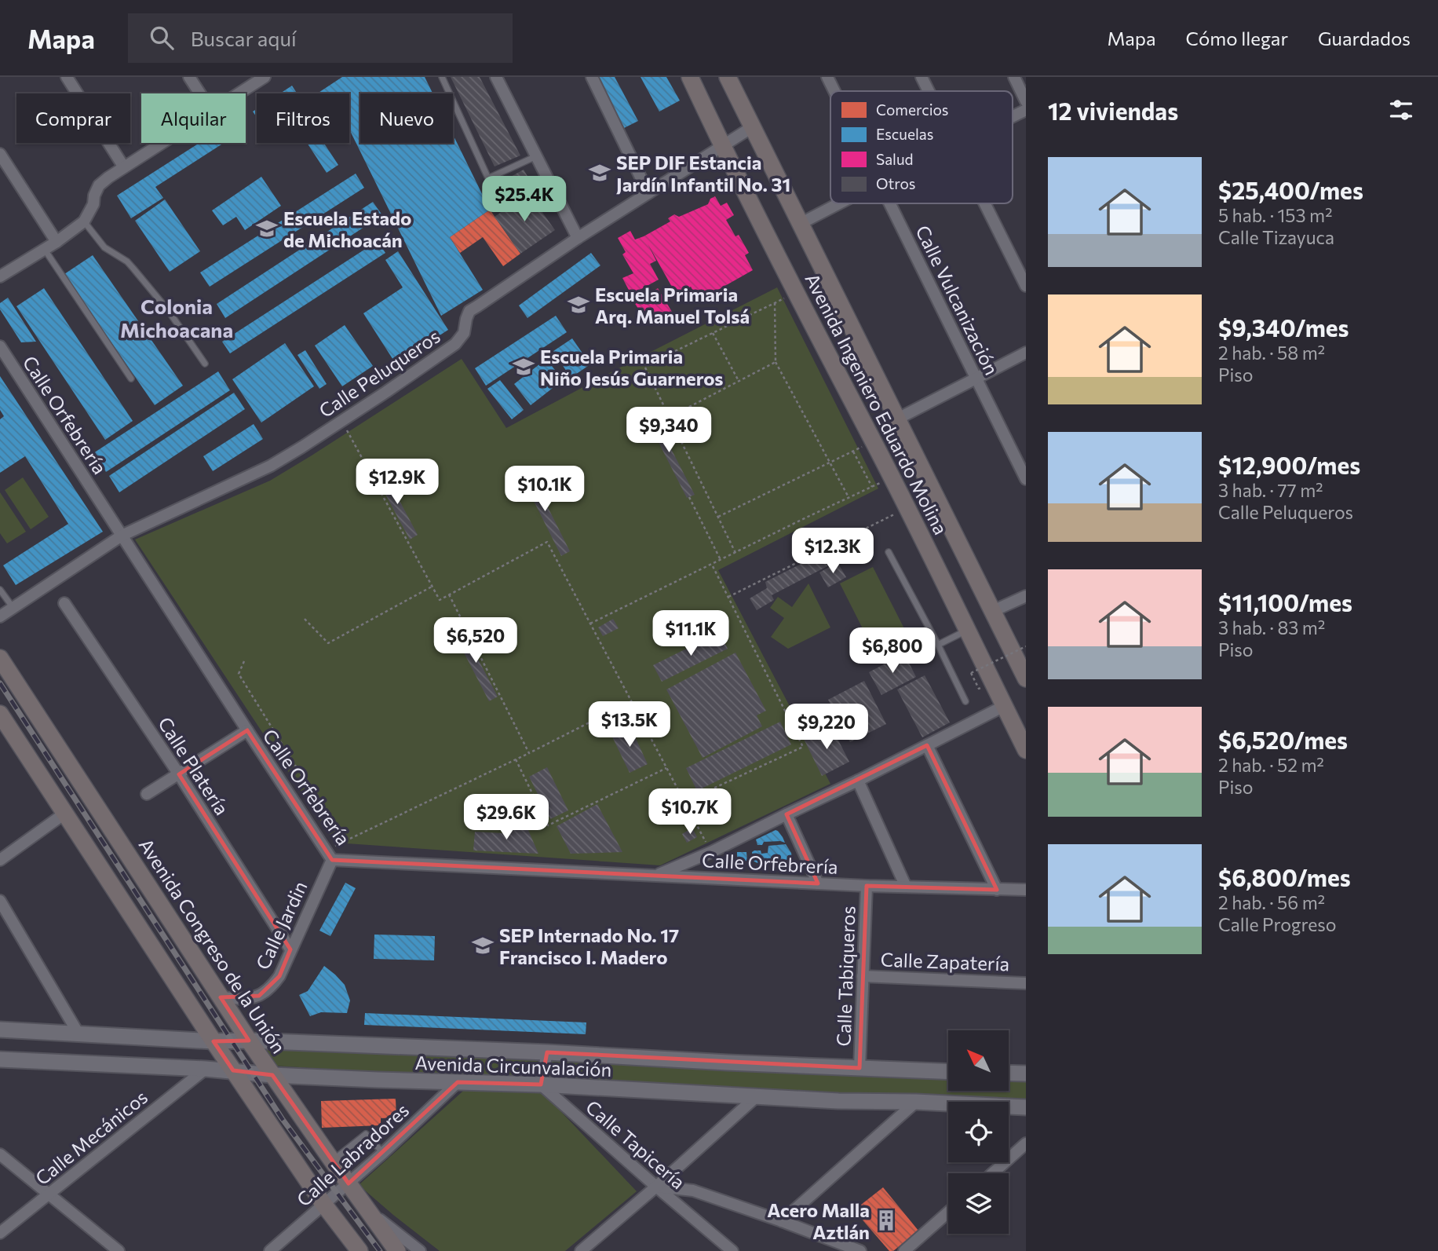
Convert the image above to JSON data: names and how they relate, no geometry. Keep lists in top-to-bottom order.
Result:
{
  "streets": {
    "main road": ["Avenida Ingeniero Eduardo Molina", "Avenida Congreso de la Unión", "Avenida Circunvalación"],
    "street": [
      "Calle Vulcanización",
      "Calle Peluqueros",
      "Calle Orfebrería",
      "Calle Platería",
      "Calle Jardin",
      "Calle Zapatería",
      "Calle Tabiqueros",
      "Calle Mecánicos",
      "Calle Tapicería",
      "Calle Labradores"
    ]
  },
  "crossings": [
    ["Calle Peluqueros", "Avenida Ingeniero Eduardo Molina"],
    ["Calle Peluqueros", "Calle Orfebrería"],
    ["Calle Orfebrería", "Calle Jardin"],
    ["Calle Orfebrería", "Calle Tabiqueros"],
    ["Calle Platería", "Calle Jardin"],
    ["Calle Jardin", "Avenida Congreso de la Unión"],
    ["Avenida Congreso de la Unión", "Avenida Circunvalación"],
    ["Avenida Congreso de la Unión", "Calle Labradores"],
    ["Calle Zapatería", "Calle Tabiqueros"],
    ["Calle Tabiqueros", "Avenida Circunvalación"],
    ["Avenida Circunvalación", "Calle Mecánicos"],
    ["Avenida Circunvalación", "Calle Tapicería"],
    ["Avenida Circunvalación", "Calle Labradores"]
  ],
  "districts": ["Colonia Michoacana"],
  "places": {
    "school or university": [
      "SEP DIF Estancia Jardín Infantil No. 31",
      "Escuela Estado de Michoacán",
      "Escuela Primaria Arq. Manuel Tolsá",
      "Escuela Primaria Niño Jesús Guarneros",
      "SEP Internado No. 17 Francisco I. Madero"
    ],
    "building": ["Acero Malla Aztlán"]
  },
  "legend": [
    "Comercios",
    "Escuelas",
    "Salud",
    "Otros"
  ],
  "north": "top left",
  "page": {
    "header": "Mapa",
    "search": "Buscar aquí",
    "nav": ["Mapa", "Cómo llegar", "Guardados"],
    "heading": "12 viviendas",
    "chip": [
      "Comprar",
      "Alquilar",
      "Filtros",
      "Nuevo"
    ],
    "list": [
      {
        "name": "$25,400/mes",
        "note": "5 hab. · 153 m² · Calle Tizayuca"
      },
      {
        "name": "$9,340/mes",
        "note": "2 hab. · 58 m² · Piso"
      },
      {
        "name": "$12,900/mes",
        "note": "3 hab. · 77 m² · Calle Peluqueros"
      },
      {
        "name": "$11,100/mes",
        "note": "3 hab. · 83 m² · Piso"
      },
      {
        "name": "$6,520/mes",
        "note": "2 hab. · 52 m² · Piso"
      },
      {
        "name": "$6,800/mes",
        "note": "2 hab. · 56 m² · Calle Progreso"
      }
    ],
    "price": [
      "$25.4K",
      "$9,340",
      "$12.9K",
      "$10.1K",
      "$12.3K",
      "$11.1K",
      "$6,520",
      "$6,800",
      "$13.5K",
      "$9,220",
      "$10.7K",
      "$29.6K"
    ]
  }
}
